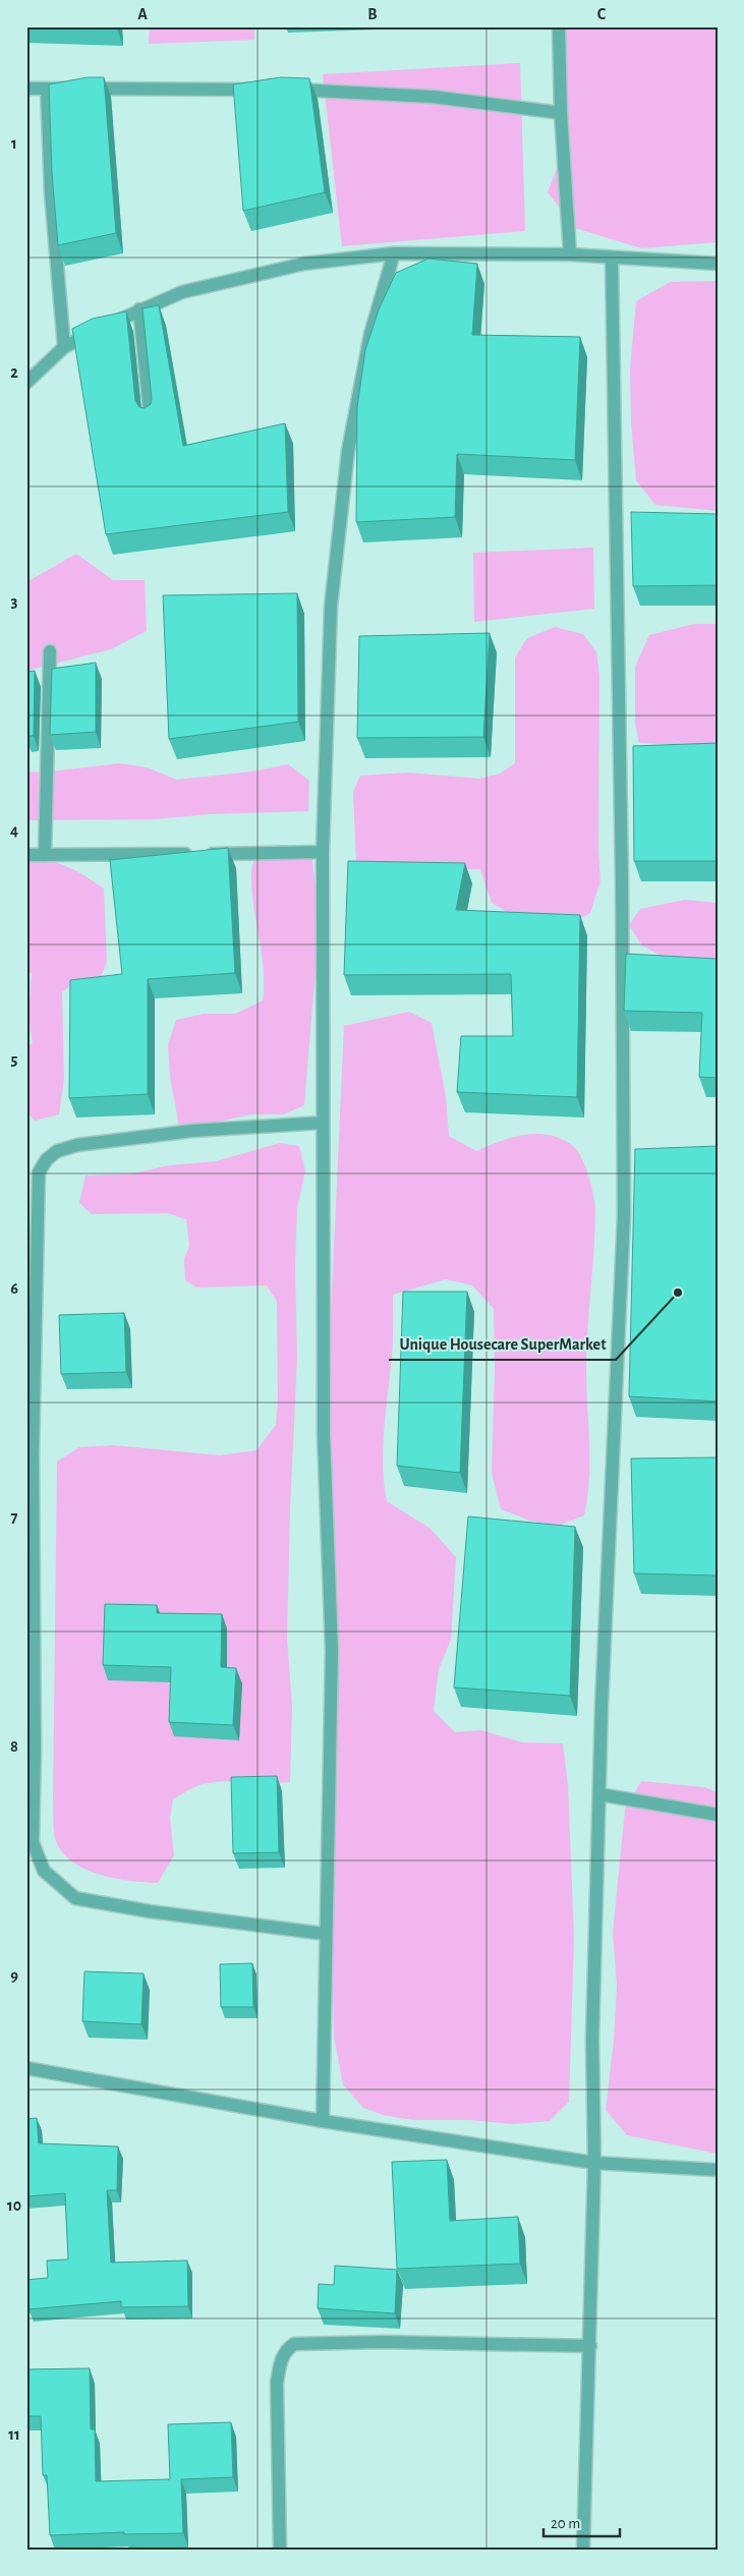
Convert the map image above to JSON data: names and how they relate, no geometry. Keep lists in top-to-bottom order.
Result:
{
  "places": ["Unique Housecare SuperMarket"],
  "scale_bar": "20 m",
  "grid": {
    "columns": ["A", "B", "C"],
    "rows": [
      "1",
      "2",
      "3",
      "4",
      "5",
      "6",
      "7",
      "8",
      "9",
      "10",
      "11"
    ]
  }
}
